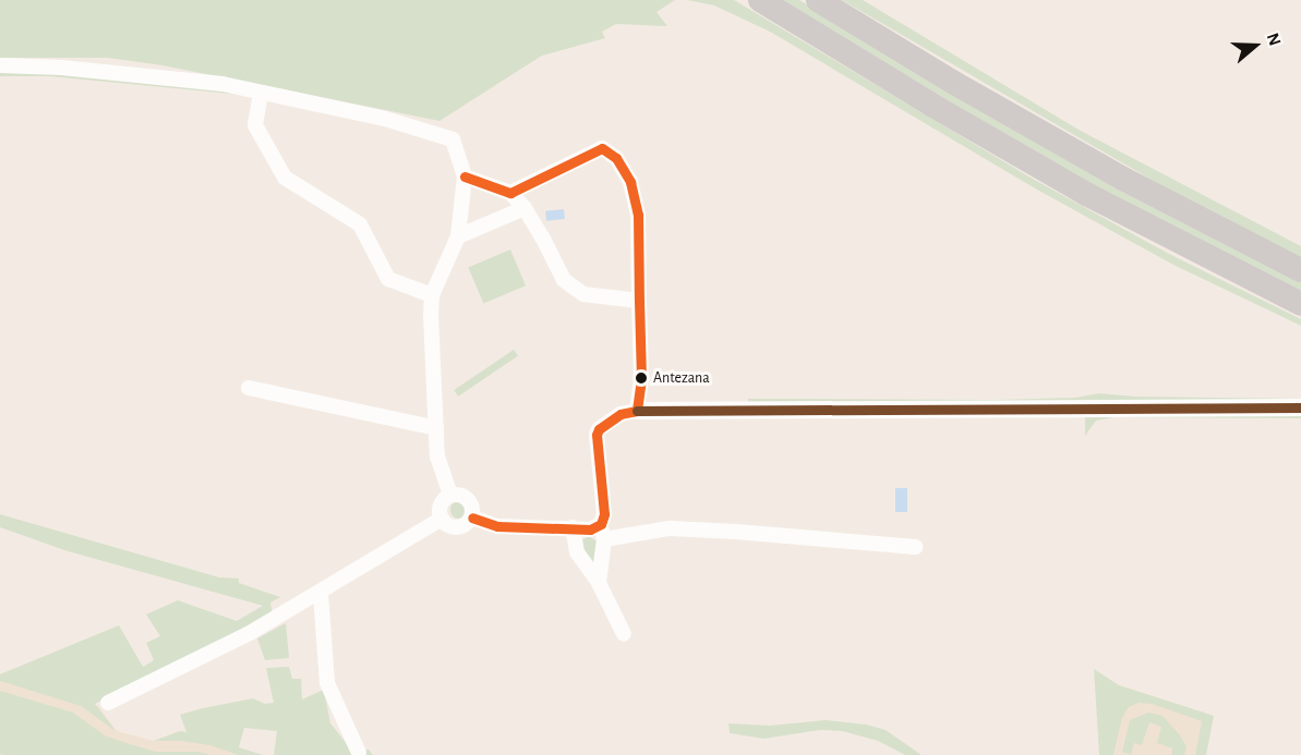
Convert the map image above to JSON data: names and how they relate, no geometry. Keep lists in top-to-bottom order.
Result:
{
  "places": ["Antezana"],
  "north": "right"
}
